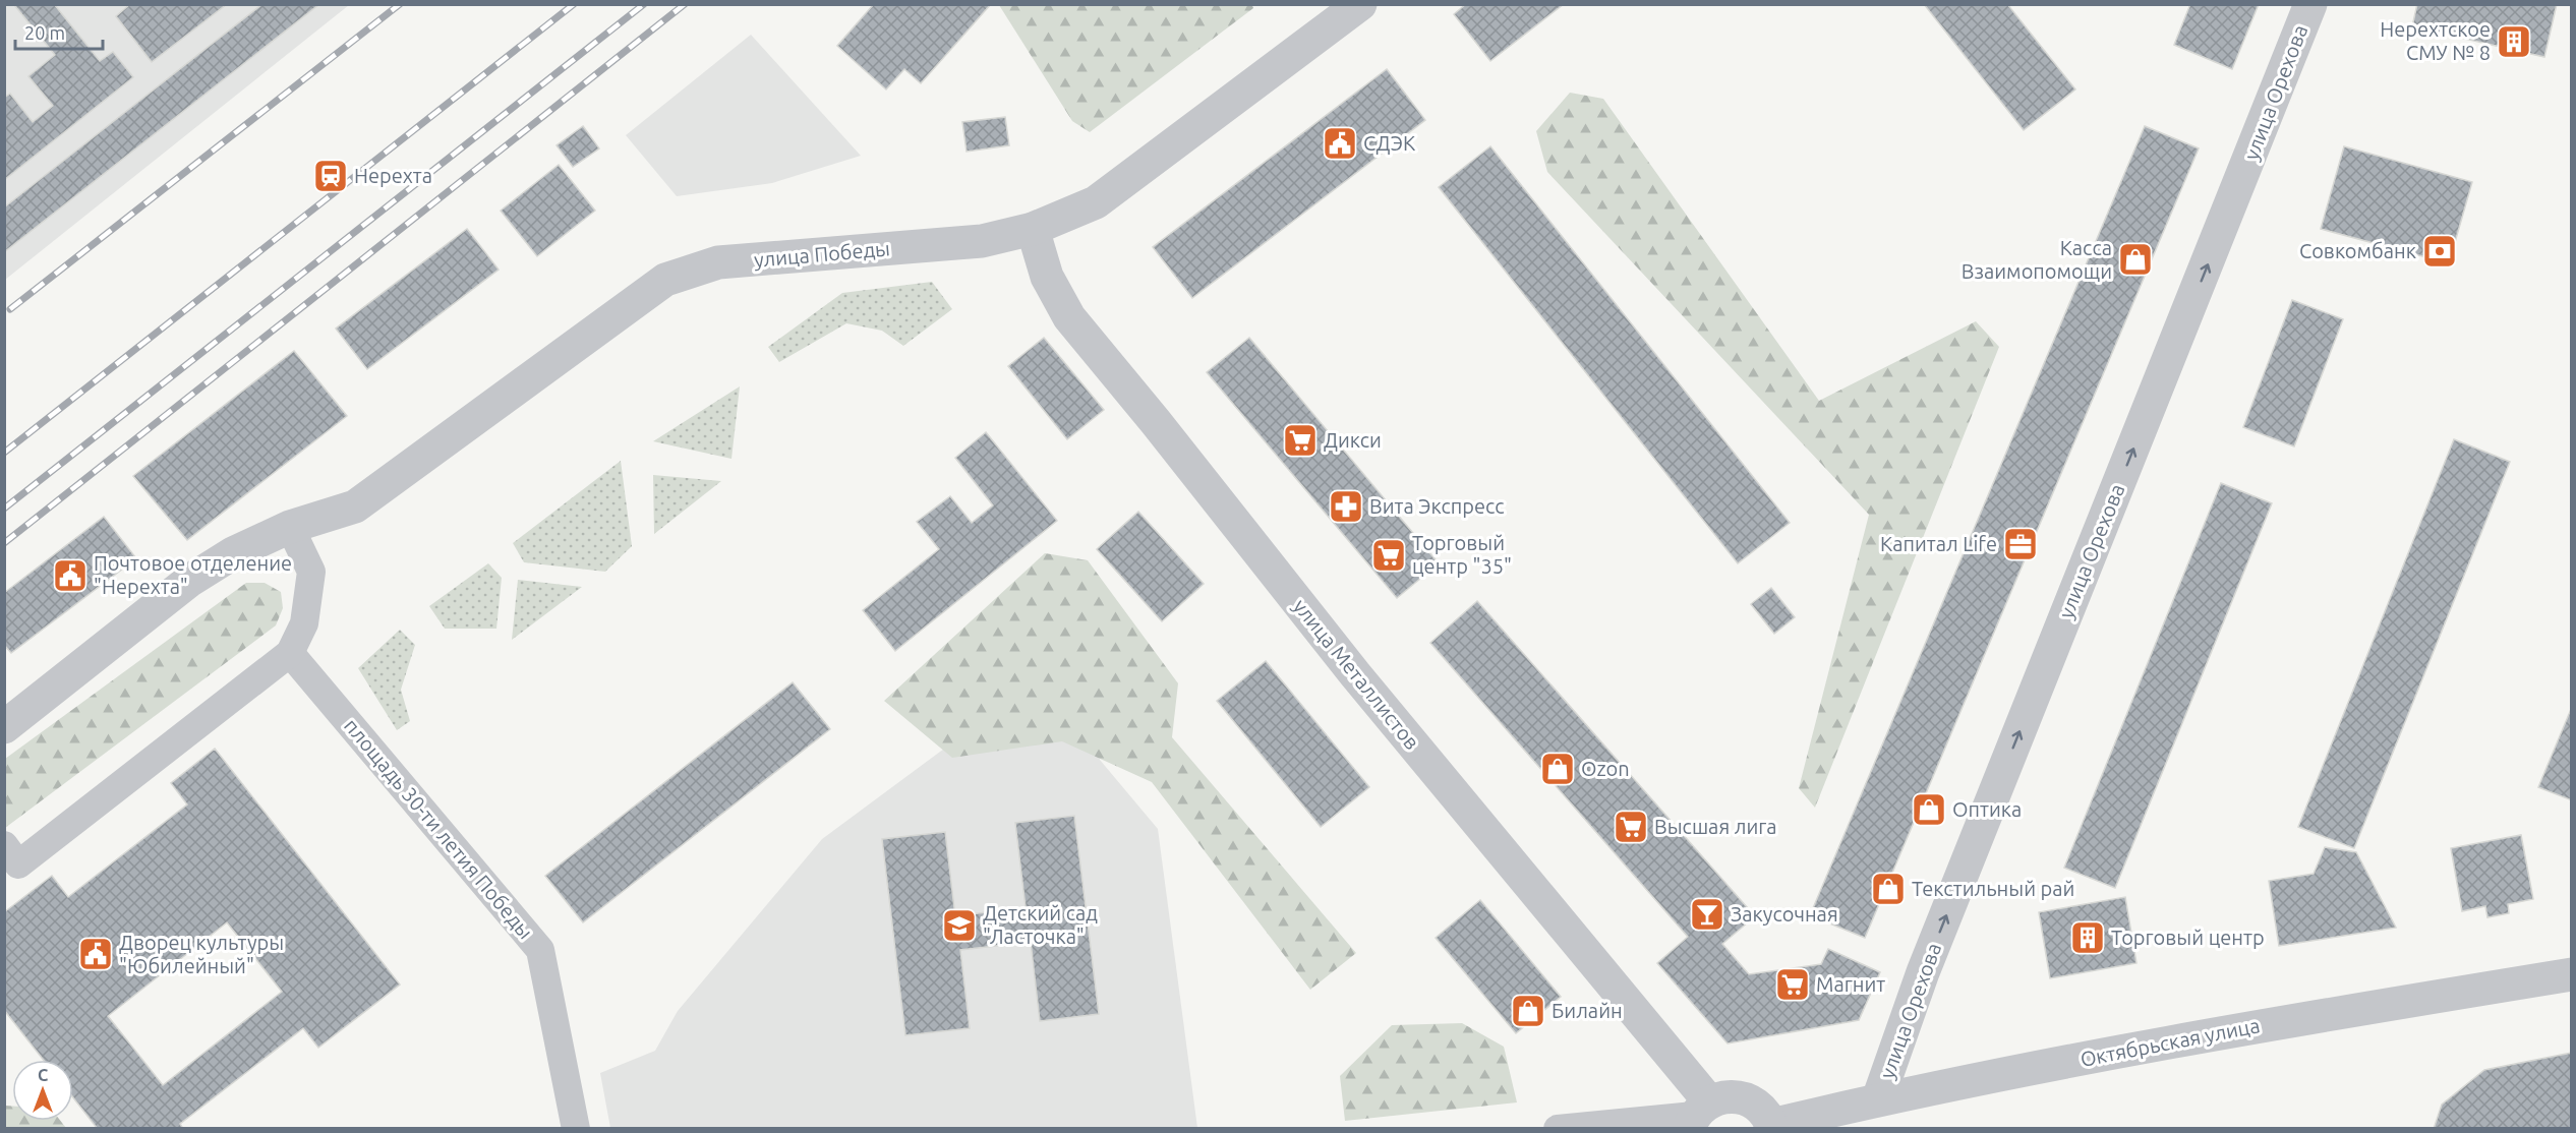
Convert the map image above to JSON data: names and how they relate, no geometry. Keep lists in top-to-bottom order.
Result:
{
  "streets": {
    "street": [
      "улица Орехова",
      "улица Победы",
      "улица Металлистов",
      "площадь 30-ти летия Победы",
      "Октябрьская улица"
    ]
  },
  "crossings": [
    ["улица Орехова", "Октябрьская улица"],
    ["улица Победы", "улица Металлистов"]
  ],
  "one_way": ["улица Орехова"],
  "places": {
    "building": ["Нерехтское СМУ № 8", "Торговый центр"],
    "public building": ["СДЭК", "Почтовое отделение \"Нерехта\"", "Дворец культуры \"Юбилейный\""],
    "station": ["Нерехта"],
    "bank": ["Совкомбанк"],
    "shop": [
      "Касса Взаимопомощи",
      "Ozon",
      "Оптика",
      "Текстильный рай",
      "Билайн"
    ],
    "supermarket": [
      "Дикси",
      "Торговый центр \"35\"",
      "Высшая лига",
      "Магнит"
    ],
    "pharmacy": ["Вита Экспресс"],
    "office": ["Капитал Life"],
    "bar": ["Закусочная"],
    "school or university": ["Детский сад \"Ласточка\""]
  },
  "scale_bar": "20 m",
  "north": "top"
}
